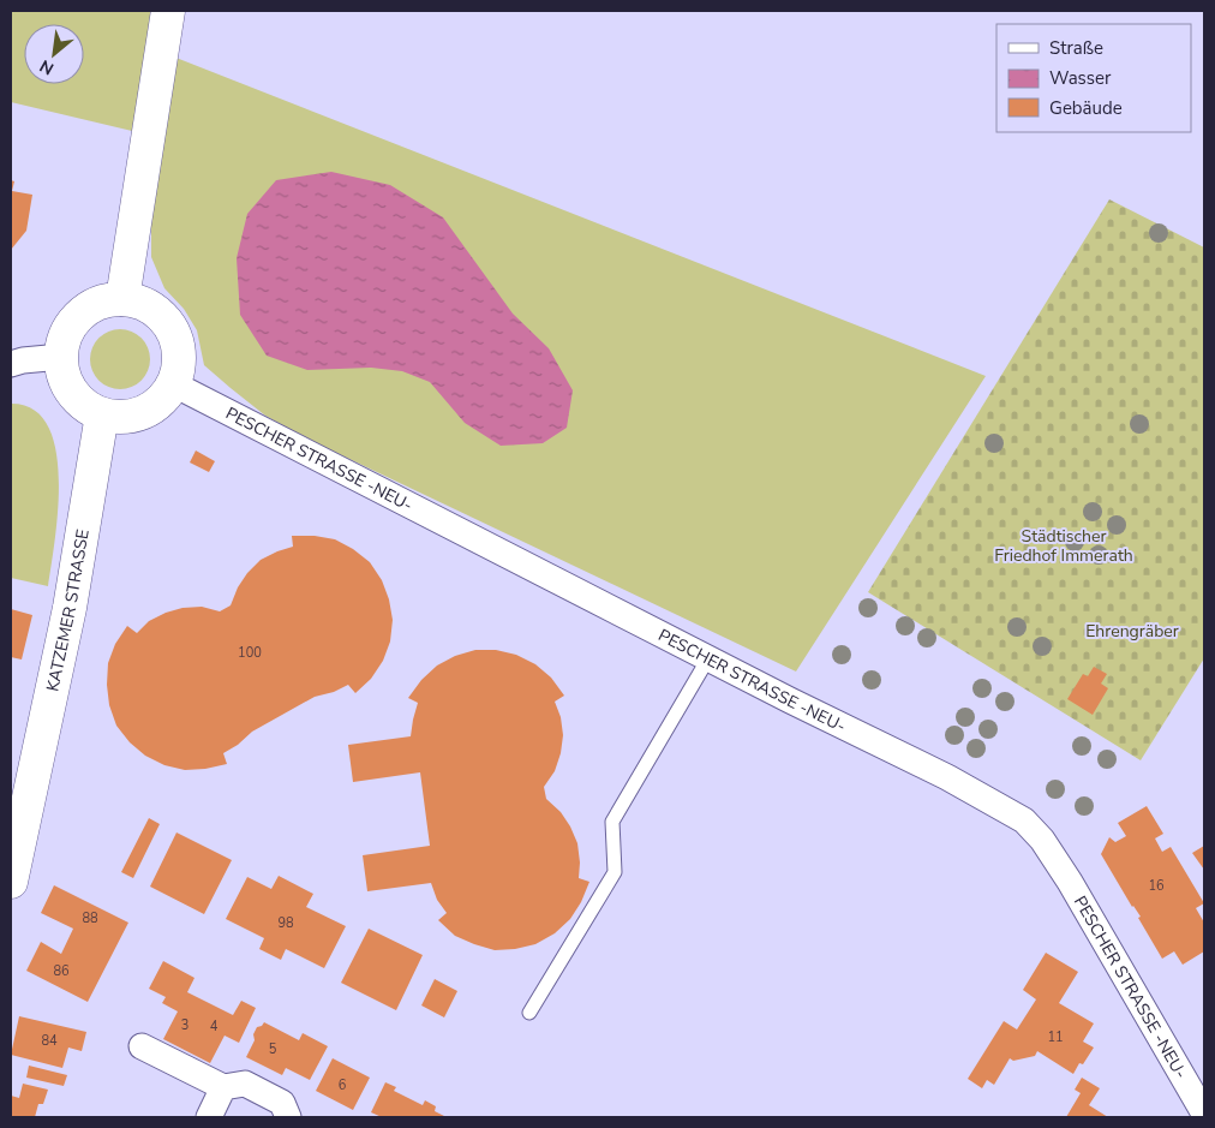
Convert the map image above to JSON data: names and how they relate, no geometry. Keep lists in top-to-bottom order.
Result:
{
  "streets": {
    "street": ["PESCHER STRASSE -NEU-", "KATZEMER STRASSE"]
  },
  "crossings": [
    ["PESCHER STRASSE -NEU-", "KATZEMER STRASSE"]
  ],
  "parks": ["Städtischer Friedhof Immerath", "Ehrengräber"],
  "house_numbers": [
    "100",
    "16",
    "88",
    "98",
    "86",
    "3",
    "4",
    "11",
    "84",
    "5",
    "6"
  ],
  "legend": ["Straße", "Wasser", "Gebäude"],
  "north": "bottom left"
}
